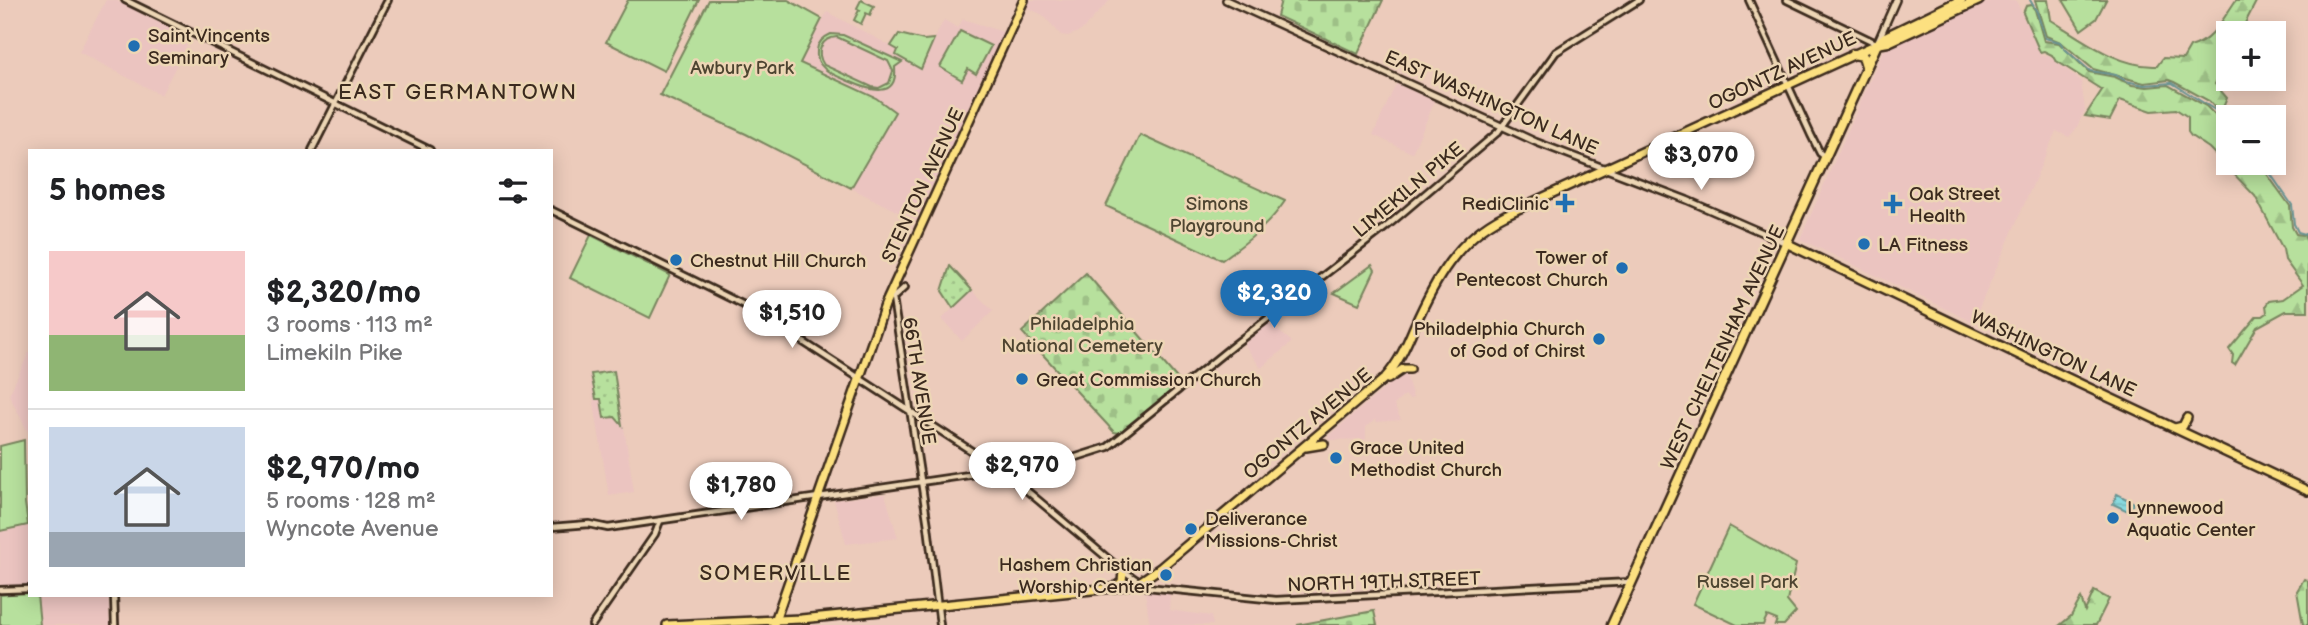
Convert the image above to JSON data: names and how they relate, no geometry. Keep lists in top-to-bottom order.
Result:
{
  "streets": {
    "highway": ["OGONTZ AVENUE", "WEST CHELTENHAM AVENUE"],
    "main road": ["EAST WASHINGTON LANE", "STENTON AVENUE", "WASHINGTON LANE"],
    "street": ["LIMEKILN PIKE", "66TH AVENUE", "NORTH 19TH STREET"]
  },
  "crossings": [
    ["OGONTZ AVENUE", "EAST WASHINGTON LANE"],
    ["OGONTZ AVENUE", "STENTON AVENUE"],
    ["OGONTZ AVENUE", "WEST CHELTENHAM AVENUE"],
    ["OGONTZ AVENUE", "66TH AVENUE"],
    ["OGONTZ AVENUE", "NORTH 19TH STREET"],
    ["EAST WASHINGTON LANE", "LIMEKILN PIKE"],
    ["EAST WASHINGTON LANE", "WEST CHELTENHAM AVENUE"],
    ["EAST WASHINGTON LANE", "WASHINGTON LANE"],
    ["STENTON AVENUE", "LIMEKILN PIKE"],
    ["STENTON AVENUE", "66TH AVENUE"],
    ["LIMEKILN PIKE", "66TH AVENUE"],
    ["WEST CHELTENHAM AVENUE", "WASHINGTON LANE"],
    ["WEST CHELTENHAM AVENUE", "NORTH 19TH STREET"]
  ],
  "districts": ["EAST GERMANTOWN", "SOMERVILLE"],
  "parks": [
    "Awbury Park",
    "Simons Playground",
    "Philadelphia National Cemetery",
    "Russel Park"
  ],
  "places": {
    "other": [
      "Saint Vincents Seminary",
      "LA Fitness",
      "Chestnut Hill Church",
      "Tower of Pentecost Church",
      "Philadelphia Church of God of Chirst",
      "Great Commission Church",
      "Grace United Methodist Church",
      "Lynnewood Aquatic Center",
      "Deliverance Missions-Christ",
      "Hashem Christian Worship Center"
    ],
    "health": ["RediClinic", "Oak Street Health"]
  },
  "page": {
    "map_buttons": ["+", "−"],
    "price": [
      "$3,070",
      "$2,320",
      "$1,510",
      "$2,970",
      "$1,780"
    ],
    "heading": "5 homes",
    "list": [
      {
        "name": "$2,320/mo",
        "note": "3 rooms · 113 m² · Limekiln Pike"
      },
      {
        "name": "$2,970/mo",
        "note": "5 rooms · 128 m² · Wyncote Avenue"
      }
    ]
  }
}
